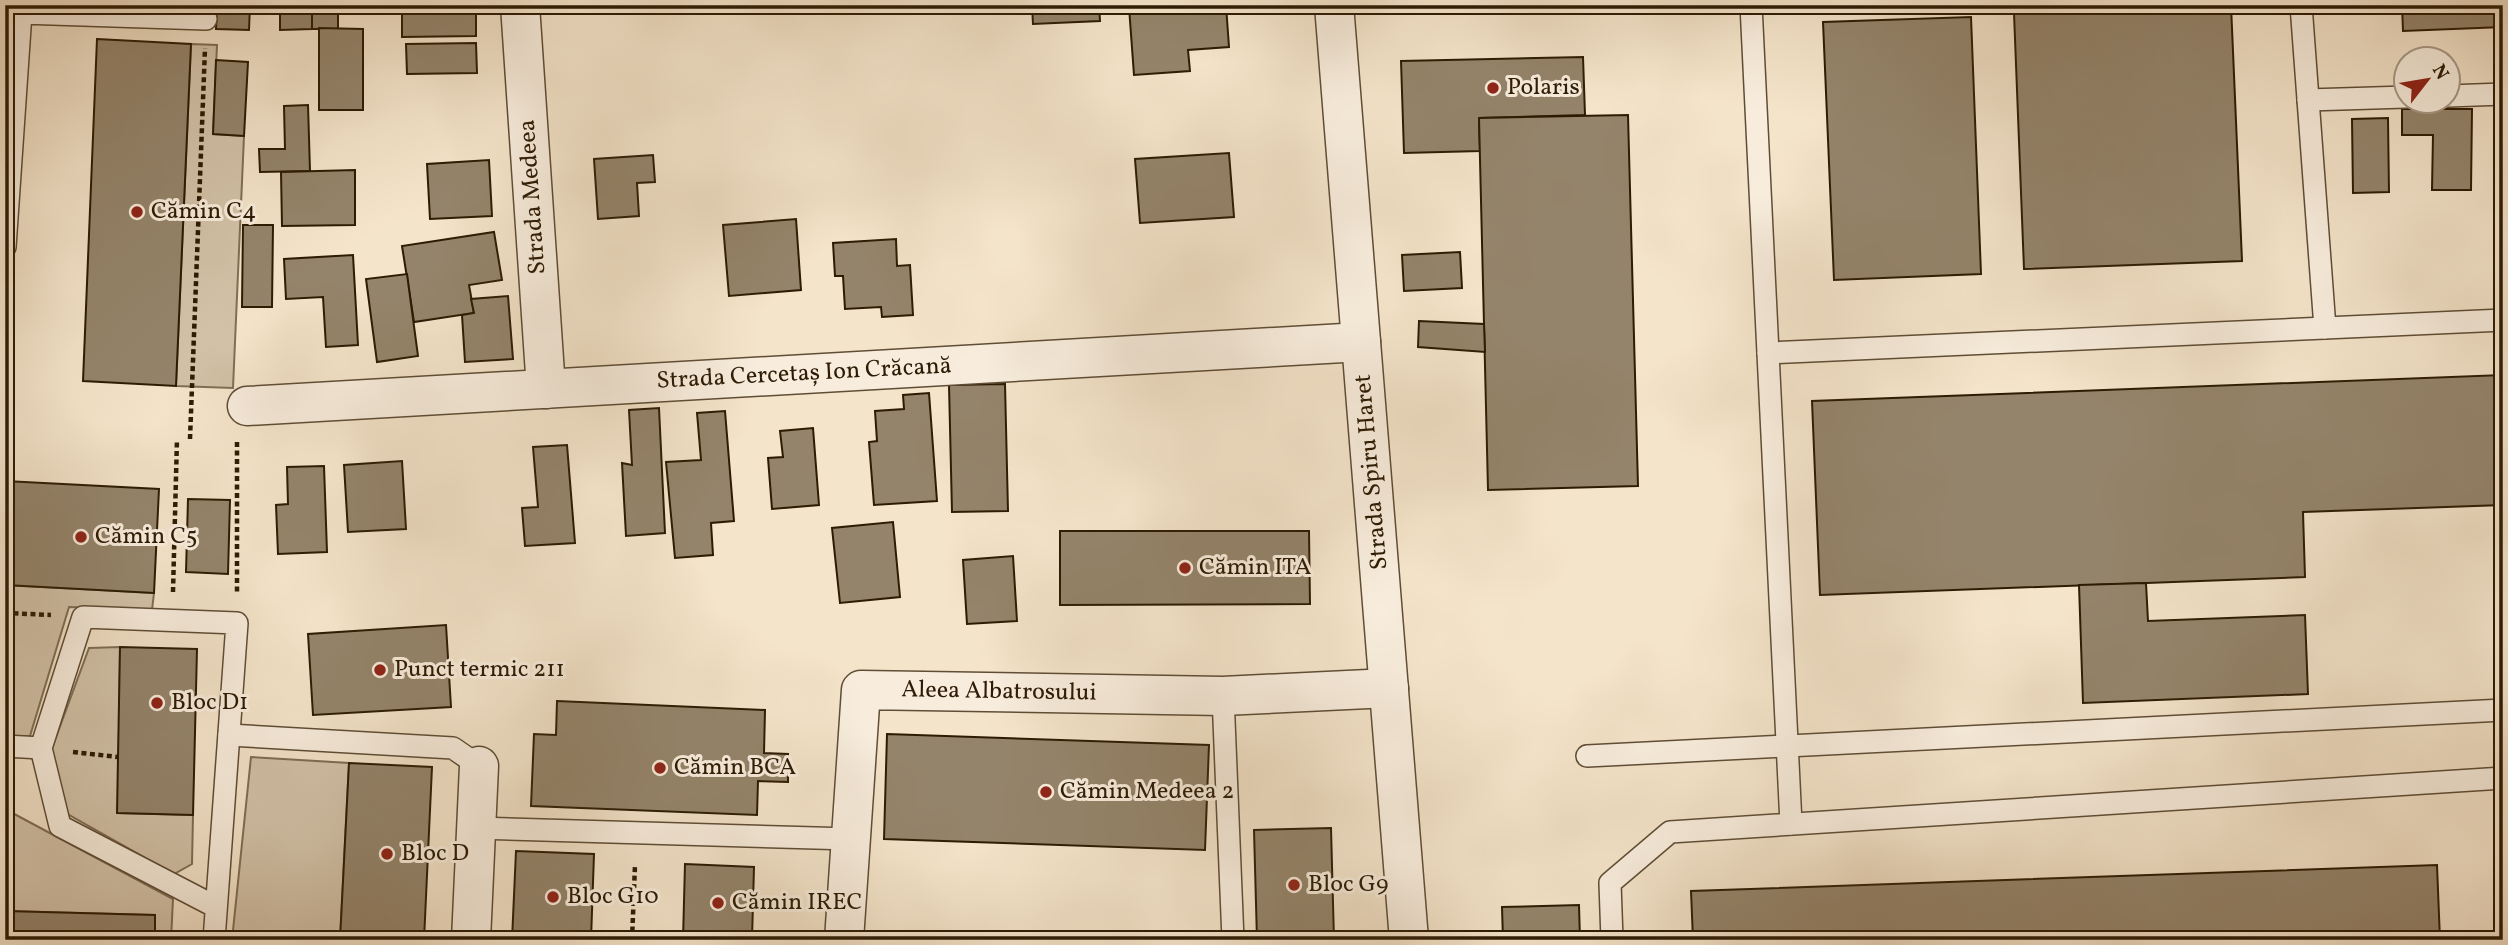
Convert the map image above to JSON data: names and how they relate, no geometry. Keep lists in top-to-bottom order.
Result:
{
  "streets": {
    "street": [
      "Strada Medeea",
      "Strada Cercetaș Ion Crăcană",
      "Strada Spiru Haret",
      "Aleea Albatrosului"
    ]
  },
  "crossings": [
    ["Strada Medeea", "Strada Cercetaș Ion Crăcană"],
    ["Strada Cercetaș Ion Crăcană", "Strada Spiru Haret"],
    ["Strada Spiru Haret", "Aleea Albatrosului"]
  ],
  "places": [
    "Polaris",
    "Cămin C4",
    "Cămin C5",
    "Cămin ITA",
    "Punct termic 211",
    "Bloc D1",
    "Cămin BCA",
    "Cămin Medeea 2",
    "Bloc D",
    "Bloc G9",
    "Bloc G10",
    "Cămin IREC"
  ],
  "north": "top right"
}
